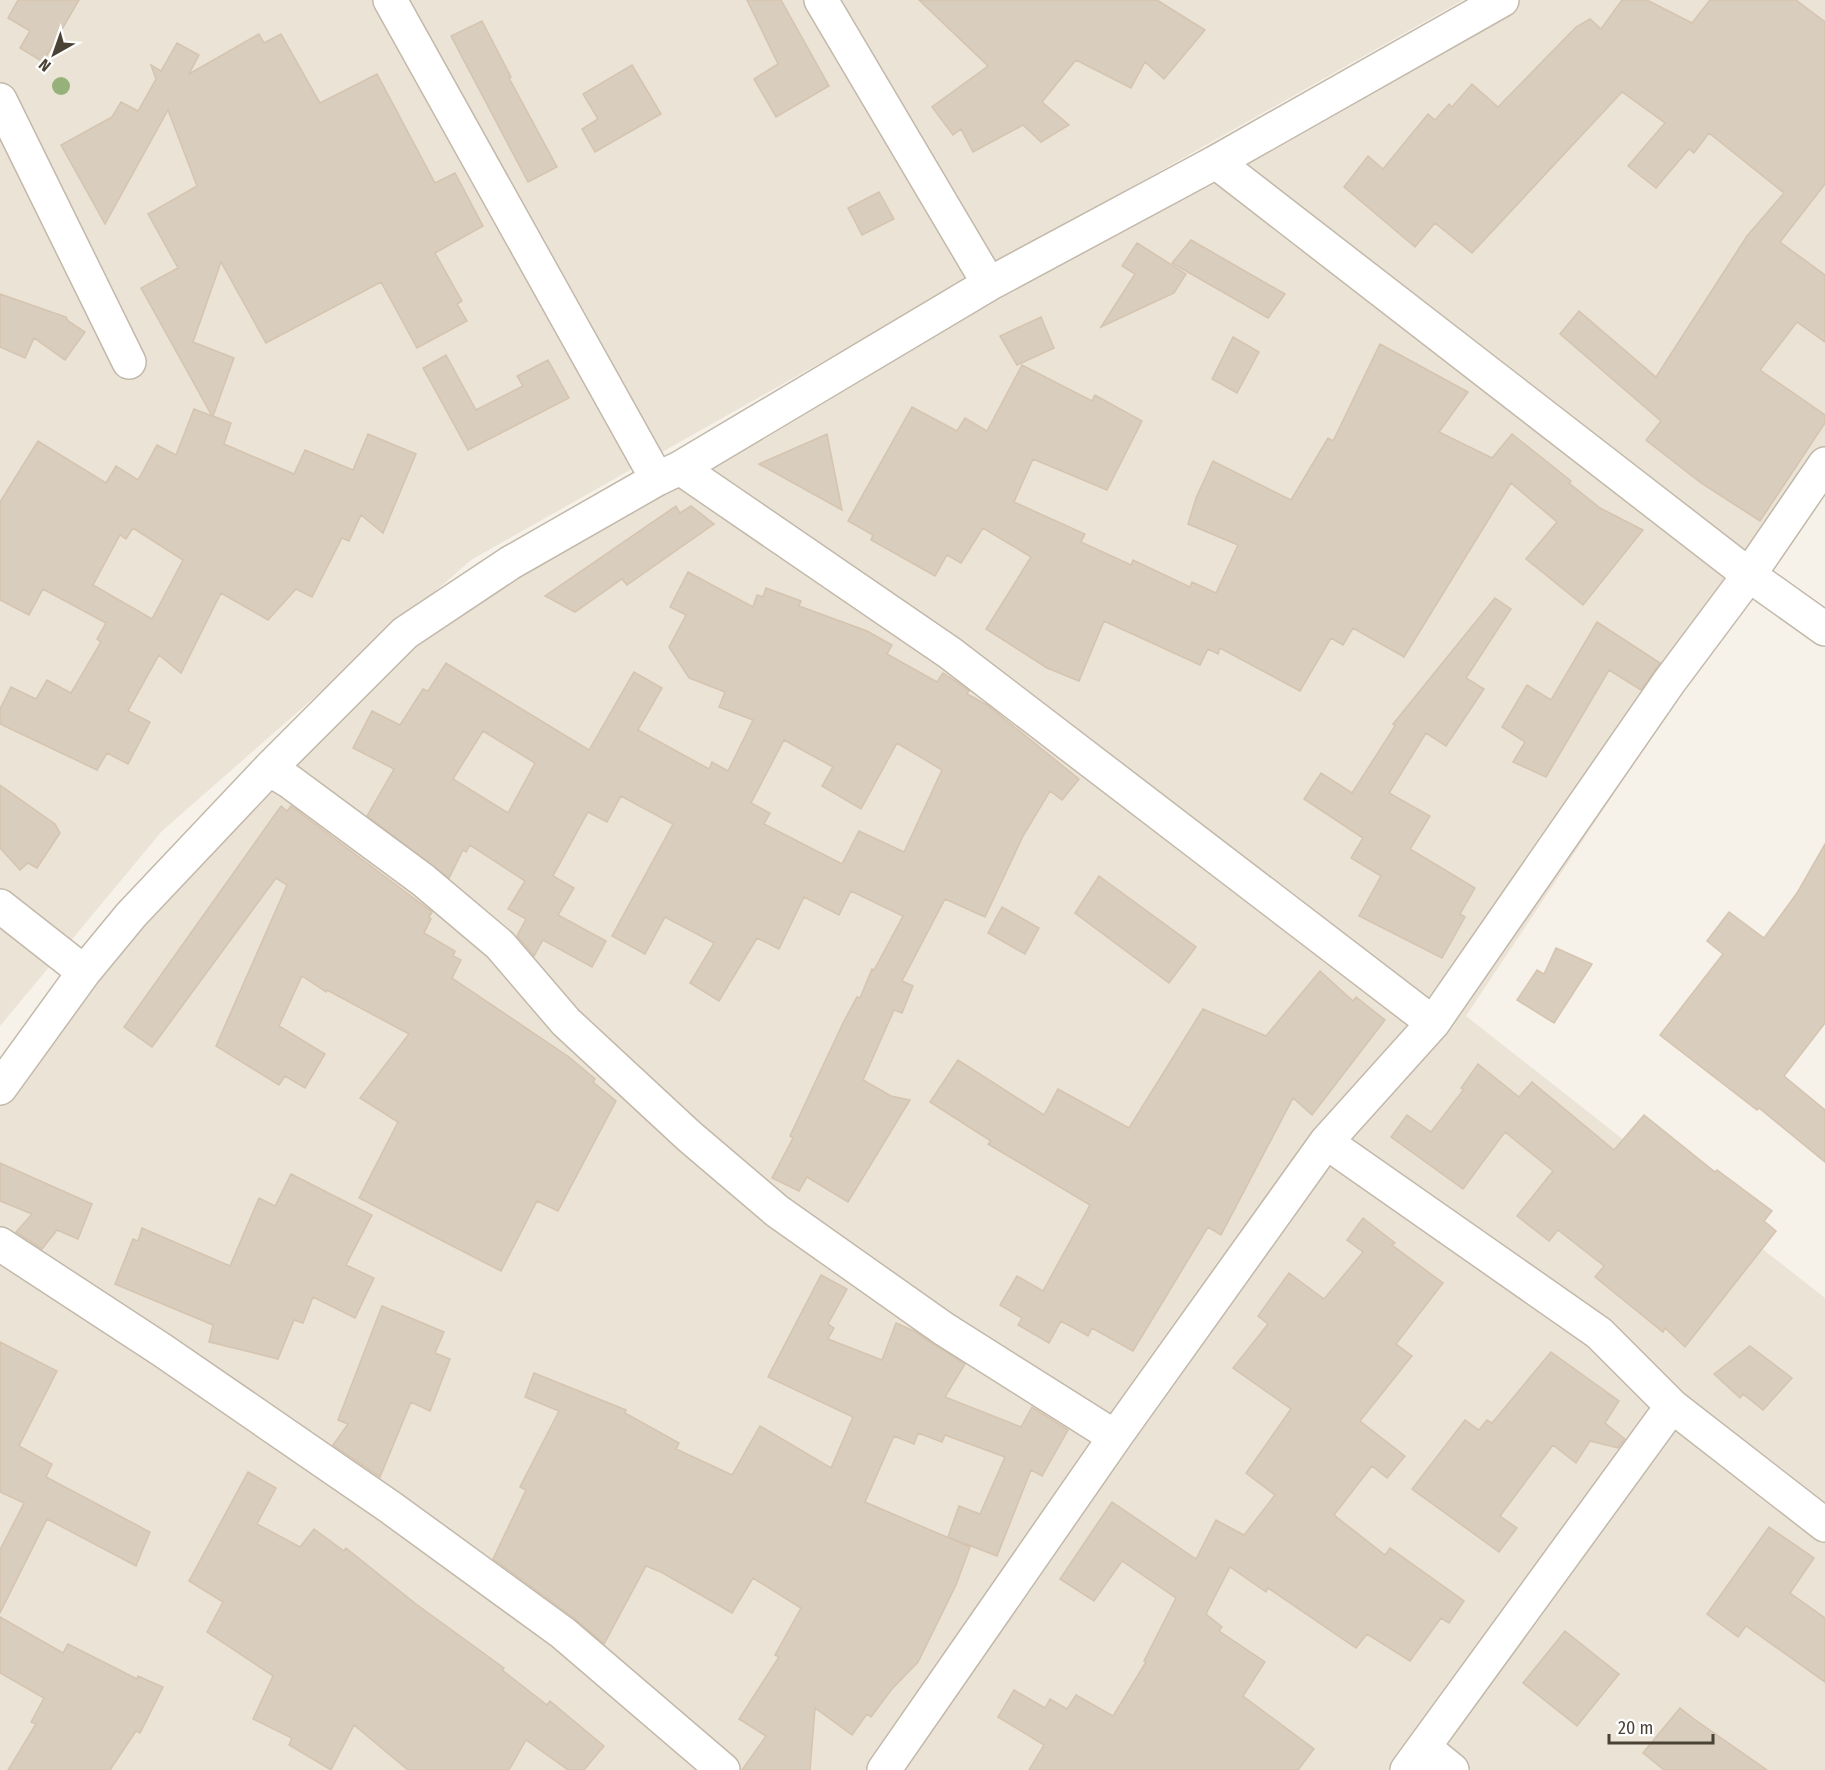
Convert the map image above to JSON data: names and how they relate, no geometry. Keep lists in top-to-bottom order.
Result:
{
  "scale_bar": "20 m",
  "north": "bottom left"
}
